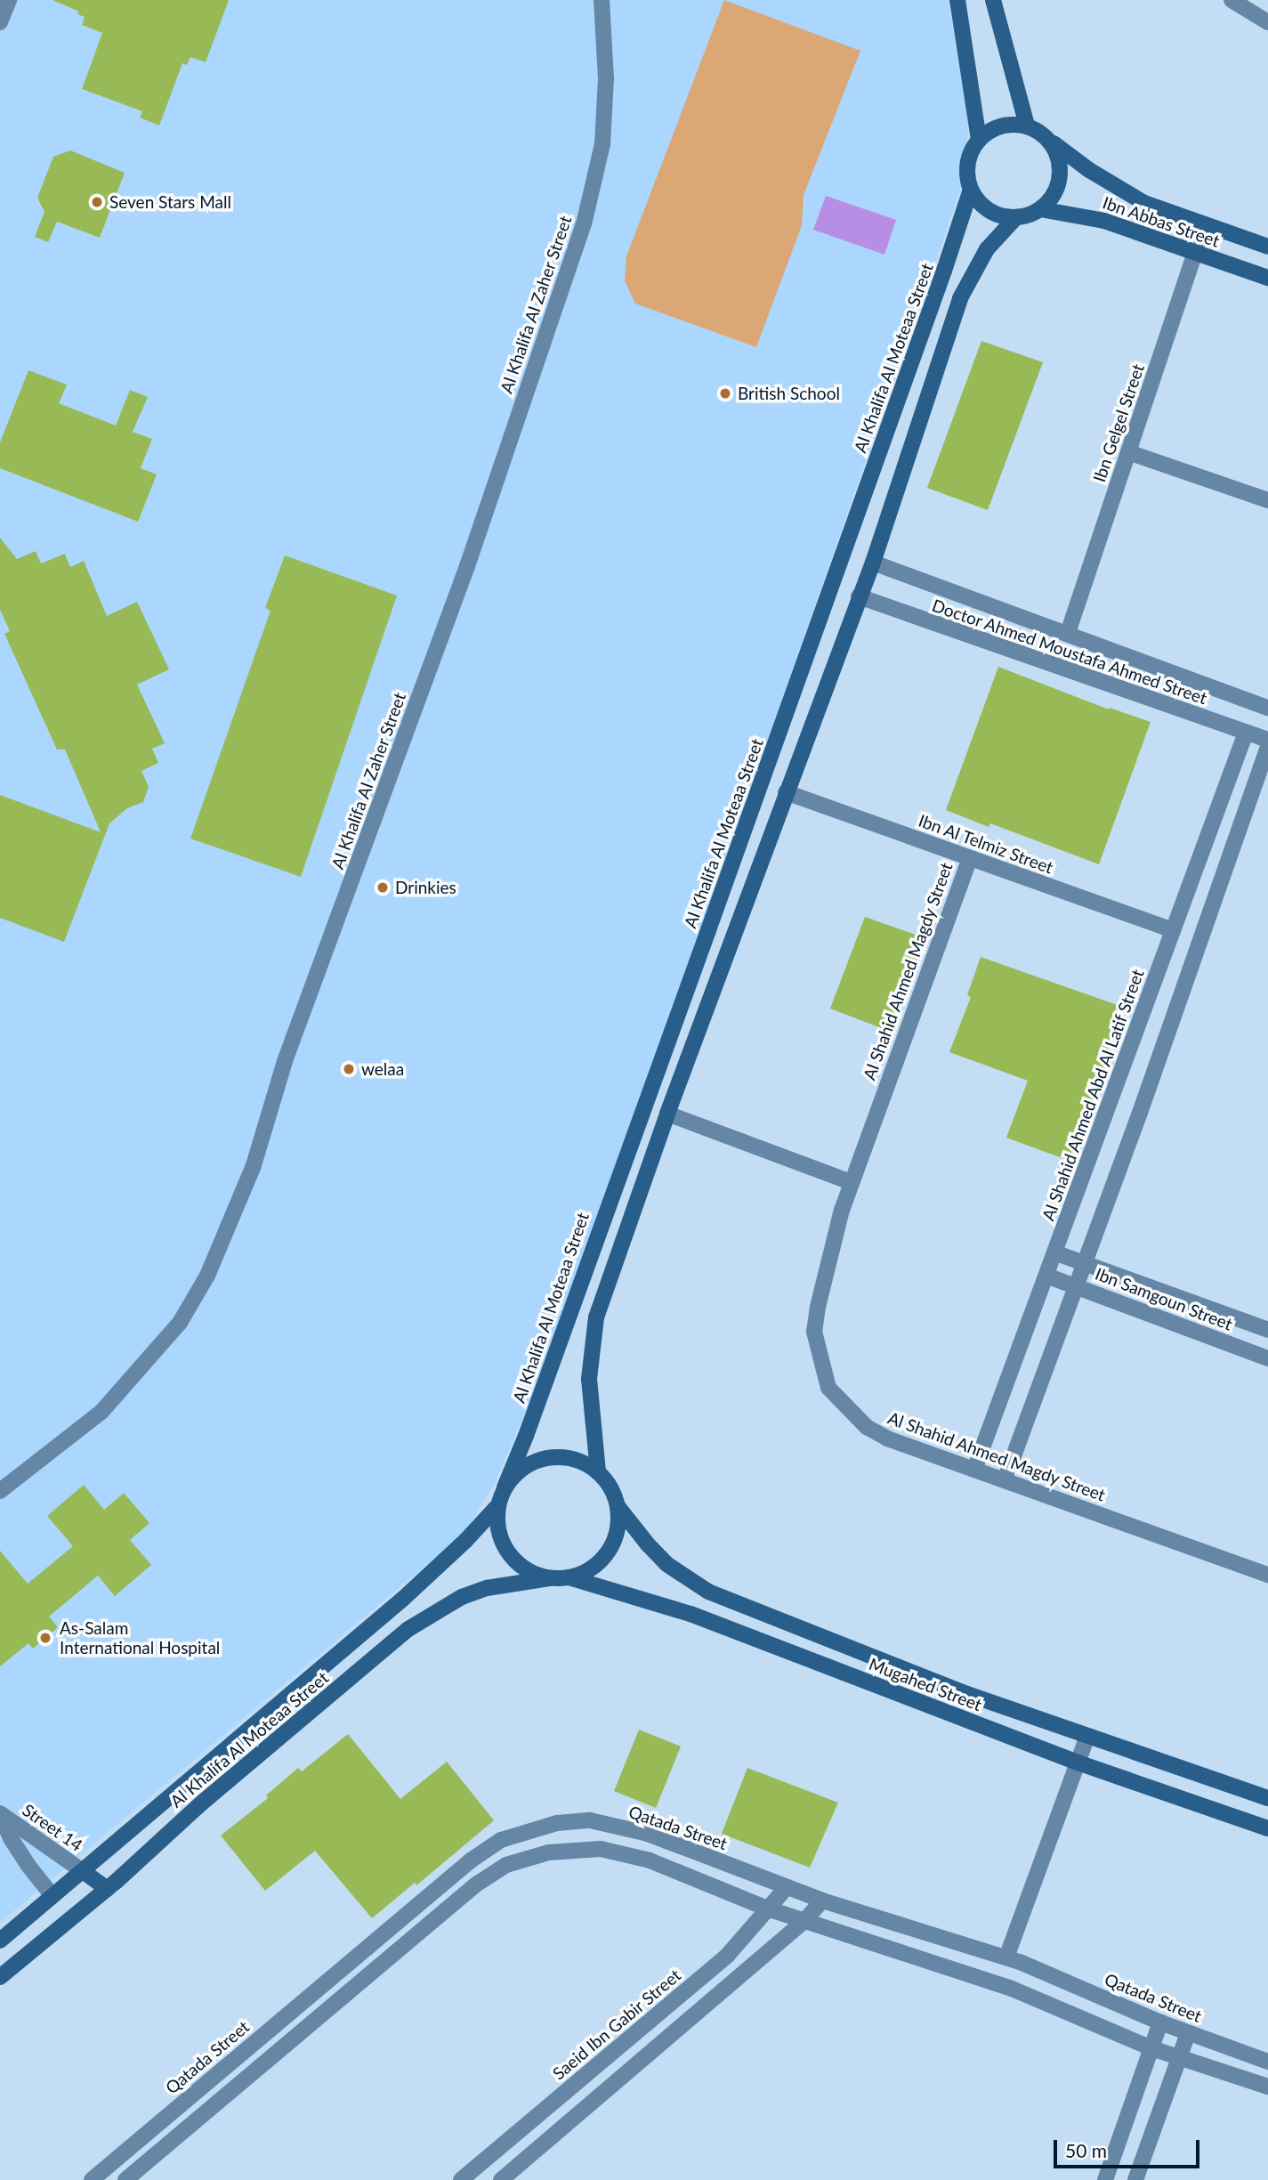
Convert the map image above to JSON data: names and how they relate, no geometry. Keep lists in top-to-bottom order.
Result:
{
  "streets": {
    "street": [
      "Ibn Abbas Street",
      "Al Khalifa Al Zaher Street",
      "Al Khalifa Al Moteaa Street",
      "Ibn Gelgel Street",
      "Doctor Ahmed Moustafa Ahmed Street",
      "Ibn Al Telmiz Street",
      "Al Shahid Ahmed Magdy Street",
      "Al Shahid Ahmed Abd Al Latif Street",
      "Ibn Samgoun Street",
      "Mugahed Street",
      "Street 14",
      "Qatada Street",
      "Saeid Ibn Gabir Street"
    ]
  },
  "crossings": [
    ["Ibn Abbas Street", "Al Khalifa Al Moteaa Street"],
    ["Ibn Abbas Street", "Ibn Gelgel Street"],
    ["Al Khalifa Al Moteaa Street", "Mugahed Street"],
    ["Al Khalifa Al Moteaa Street", "Street 14"],
    ["Ibn Gelgel Street", "Doctor Ahmed Moustafa Ahmed Street"],
    ["Doctor Ahmed Moustafa Ahmed Street", "Al Shahid Ahmed Abd Al Latif Street"],
    ["Ibn Al Telmiz Street", "Al Shahid Ahmed Magdy Street"],
    ["Ibn Al Telmiz Street", "Al Shahid Ahmed Abd Al Latif Street"],
    ["Al Shahid Ahmed Magdy Street", "Al Shahid Ahmed Abd Al Latif Street"],
    ["Al Shahid Ahmed Abd Al Latif Street", "Ibn Samgoun Street"],
    ["Qatada Street", "Saeid Ibn Gabir Street"]
  ],
  "places": [
    "Seven Stars Mall",
    "British School",
    "Drinkies",
    "welaa",
    "As-Salam International Hospital"
  ],
  "scale_bar": "50 m"
}
